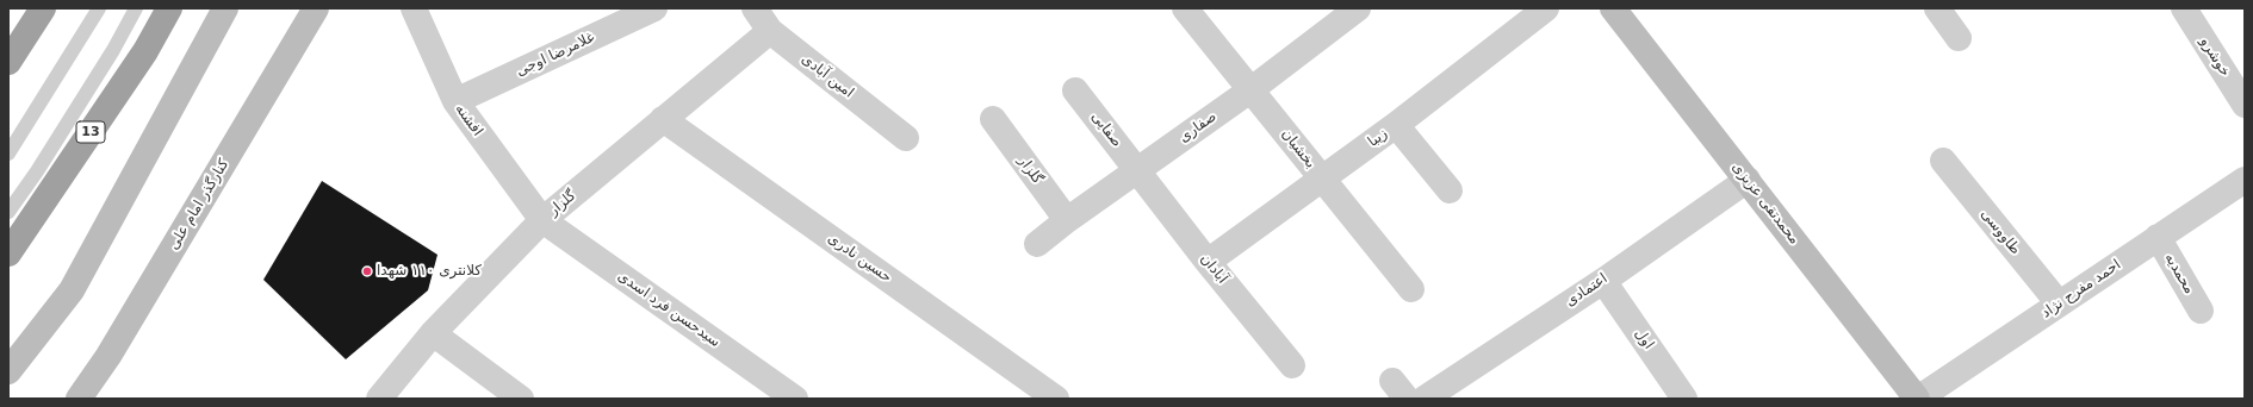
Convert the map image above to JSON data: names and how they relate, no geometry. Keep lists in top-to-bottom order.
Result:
{
  "streets": {
    "highway": ["13"],
    "main road": ["محمدتقی عزیزی", "کنارگذر امام علی"],
    "street": [
      "غلامرضا اوجی",
      "خوشرو",
      "امین آبادی",
      "افشنه",
      "صفاری",
      "صفایی",
      "زیبا",
      "بخشیان",
      "گلزار",
      "طاووسی",
      "حسین نادری",
      "آبادان",
      "محمدیه",
      "احمد مفرح نژاد",
      "اعتمادی",
      "سیدحسن فرد اسدی",
      "اول"
    ]
  },
  "crossings": [
    ["غلامرضا اوجی", "افشنه"],
    ["امین آبادی", "گلزار"],
    ["افشنه", "گلزار"],
    ["افشنه", "سیدحسن فرد اسدی"],
    ["صفاری", "صفایی"],
    ["صفاری", "بخشیان"],
    ["صفاری", "گلزار"],
    ["صفاری", "آبادان"],
    ["صفایی", "آبادان"],
    ["زیبا", "بخشیان"],
    ["زیبا", "آبادان"],
    ["گلزار", "حسین نادری"],
    ["گلزار", "سیدحسن فرد اسدی"],
    ["محمدتقی عزیزی", "احمد مفرح نژاد"],
    ["محمدتقی عزیزی", "اعتمادی"],
    ["طاووسی", "احمد مفرح نژاد"],
    ["محمدیه", "احمد مفرح نژاد"],
    ["اعتمادی", "اول"]
  ],
  "places": ["کلانتری ۱۱۰ شهدا"]
}
